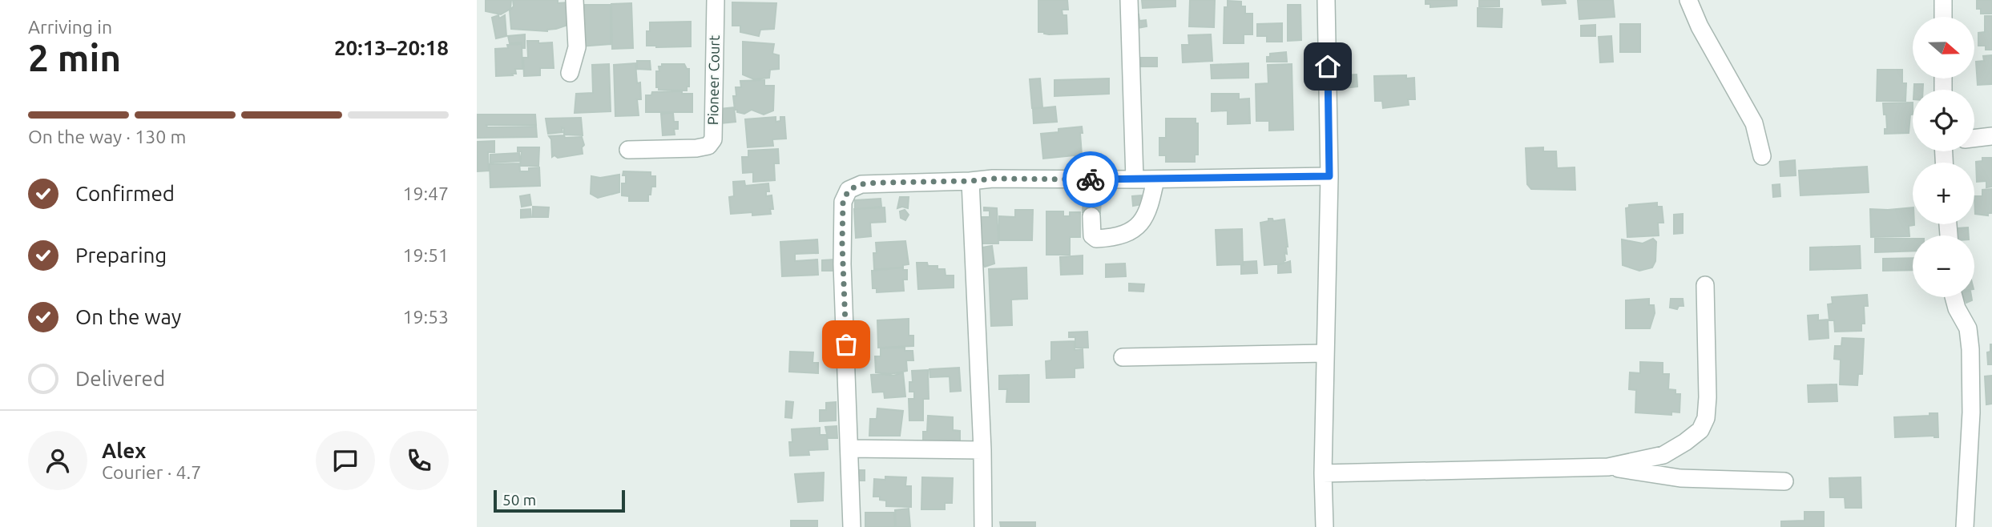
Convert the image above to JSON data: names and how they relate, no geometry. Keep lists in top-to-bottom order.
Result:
{
  "streets": {
    "street": ["Pioneer Court"]
  },
  "scale_bar": "50 m",
  "north": "right",
  "page": {
    "heading": ["2 min", "Arriving in", "20:13–20:18"],
    "panel": ["Alex", "Courier · 4.7"],
    "map_buttons": ["+", "−"],
    "bar": "On the way · 130 m",
    "list": [
      ["Confirmed", "19:47"],
      ["Preparing", "19:51"],
      ["On the way", "19:53"],
      "Delivered"
    ],
    "scale": "50 m"
  }
}
